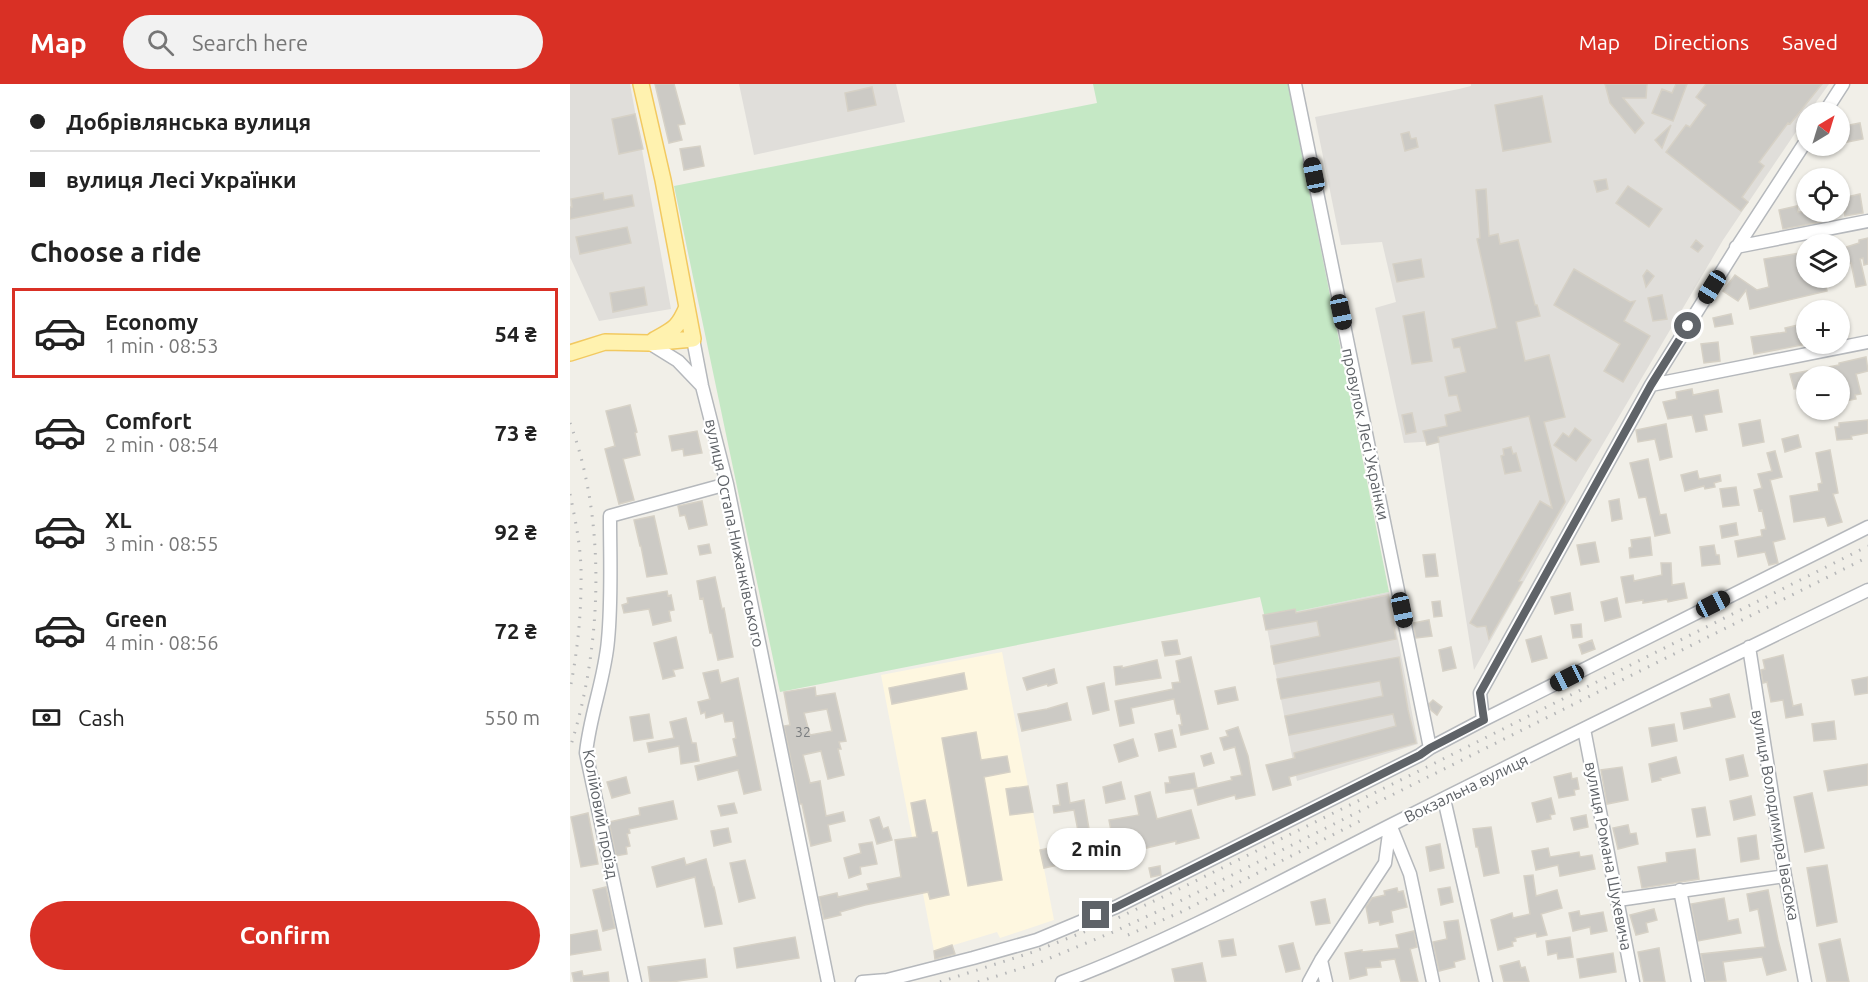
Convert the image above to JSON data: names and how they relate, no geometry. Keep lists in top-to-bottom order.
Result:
{
  "streets": {
    "main road": ["вулиця Остапа Нижанківського"],
    "street": [
      "провулок Лесі Українки",
      "Вокзальна вулиця",
      "Колійовий проїзд",
      "вулиця Володимира Івасюка",
      "вулиця Романа Шухевича"
    ]
  },
  "crossings": [
    ["вулиця Остапа Нижанківського", "Колійовий проїзд"],
    ["Вокзальна вулиця", "вулиця Володимира Івасюка"],
    ["Вокзальна вулиця", "вулиця Романа Шухевича"]
  ],
  "house_numbers": ["32"],
  "north": "top right",
  "page": {
    "header": "Map",
    "search": "Search here",
    "nav": ["Map", "Directions", "Saved"],
    "banner": ["Добрівлянська вулиця", "вулиця Лесі Українки"],
    "map_buttons": ["+", "−"],
    "heading": "Choose a ride",
    "list": [
      {
        "name": "Economy",
        "note": "1 min · 08:53",
        "value": "54 ₴"
      },
      {
        "name": "Comfort",
        "note": "2 min · 08:54",
        "value": "73 ₴"
      },
      {
        "name": "XL",
        "note": "3 min · 08:55",
        "value": "92 ₴"
      },
      {
        "name": "Green",
        "note": "4 min · 08:56",
        "value": "72 ₴"
      }
    ],
    "pay": ["Cash", "550 m"],
    "bubble": "2 min",
    "buttons": "Confirm"
  }
}
